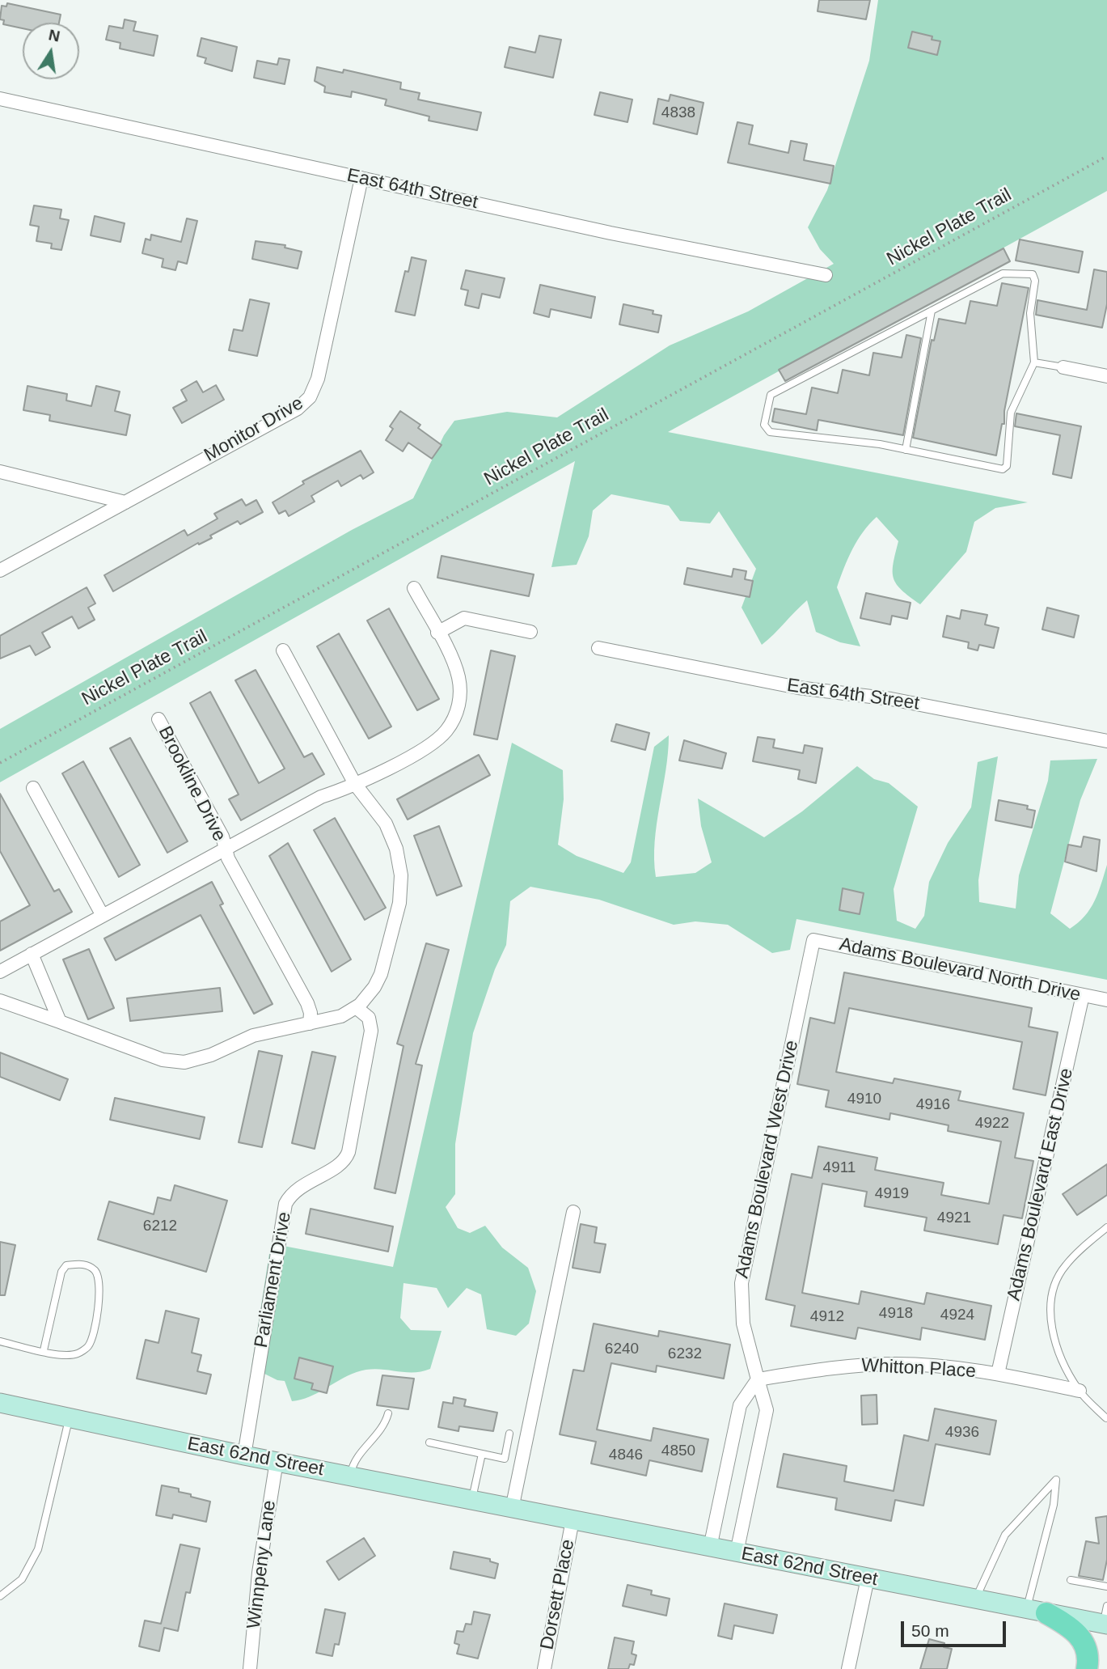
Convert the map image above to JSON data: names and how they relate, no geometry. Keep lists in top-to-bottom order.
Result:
{
  "streets": {
    "street": [
      "East 64th Street",
      "Monitor Drive",
      "Brookline Drive",
      "Adams Boulevard North Drive",
      "Adams Boulevard West Drive",
      "Adams Boulevard East Drive",
      "Parliament Drive",
      "Whitton Place",
      "East 62nd Street",
      "Winnpeny Lane",
      "Dorsett Place"
    ],
    "path": ["Nickel Plate Trail"]
  },
  "crossings": [
    ["East 64th Street", "Monitor Drive"],
    ["Adams Boulevard North Drive", "Adams Boulevard West Drive"],
    ["Adams Boulevard North Drive", "Adams Boulevard East Drive"],
    ["Adams Boulevard West Drive", "Whitton Place"],
    ["Adams Boulevard West Drive", "East 62nd Street"],
    ["Adams Boulevard East Drive", "Whitton Place"],
    ["Parliament Drive", "East 62nd Street"],
    ["East 62nd Street", "Winnpeny Lane"],
    ["East 62nd Street", "Dorsett Place"]
  ],
  "house_numbers": [
    "4838",
    "4910",
    "4916",
    "4922",
    "4911",
    "4919",
    "4921",
    "6212",
    "4918",
    "4924",
    "4912",
    "6240",
    "6232",
    "4936",
    "4850",
    "4846"
  ],
  "scale_bar": "50 m",
  "north": "top"
}
